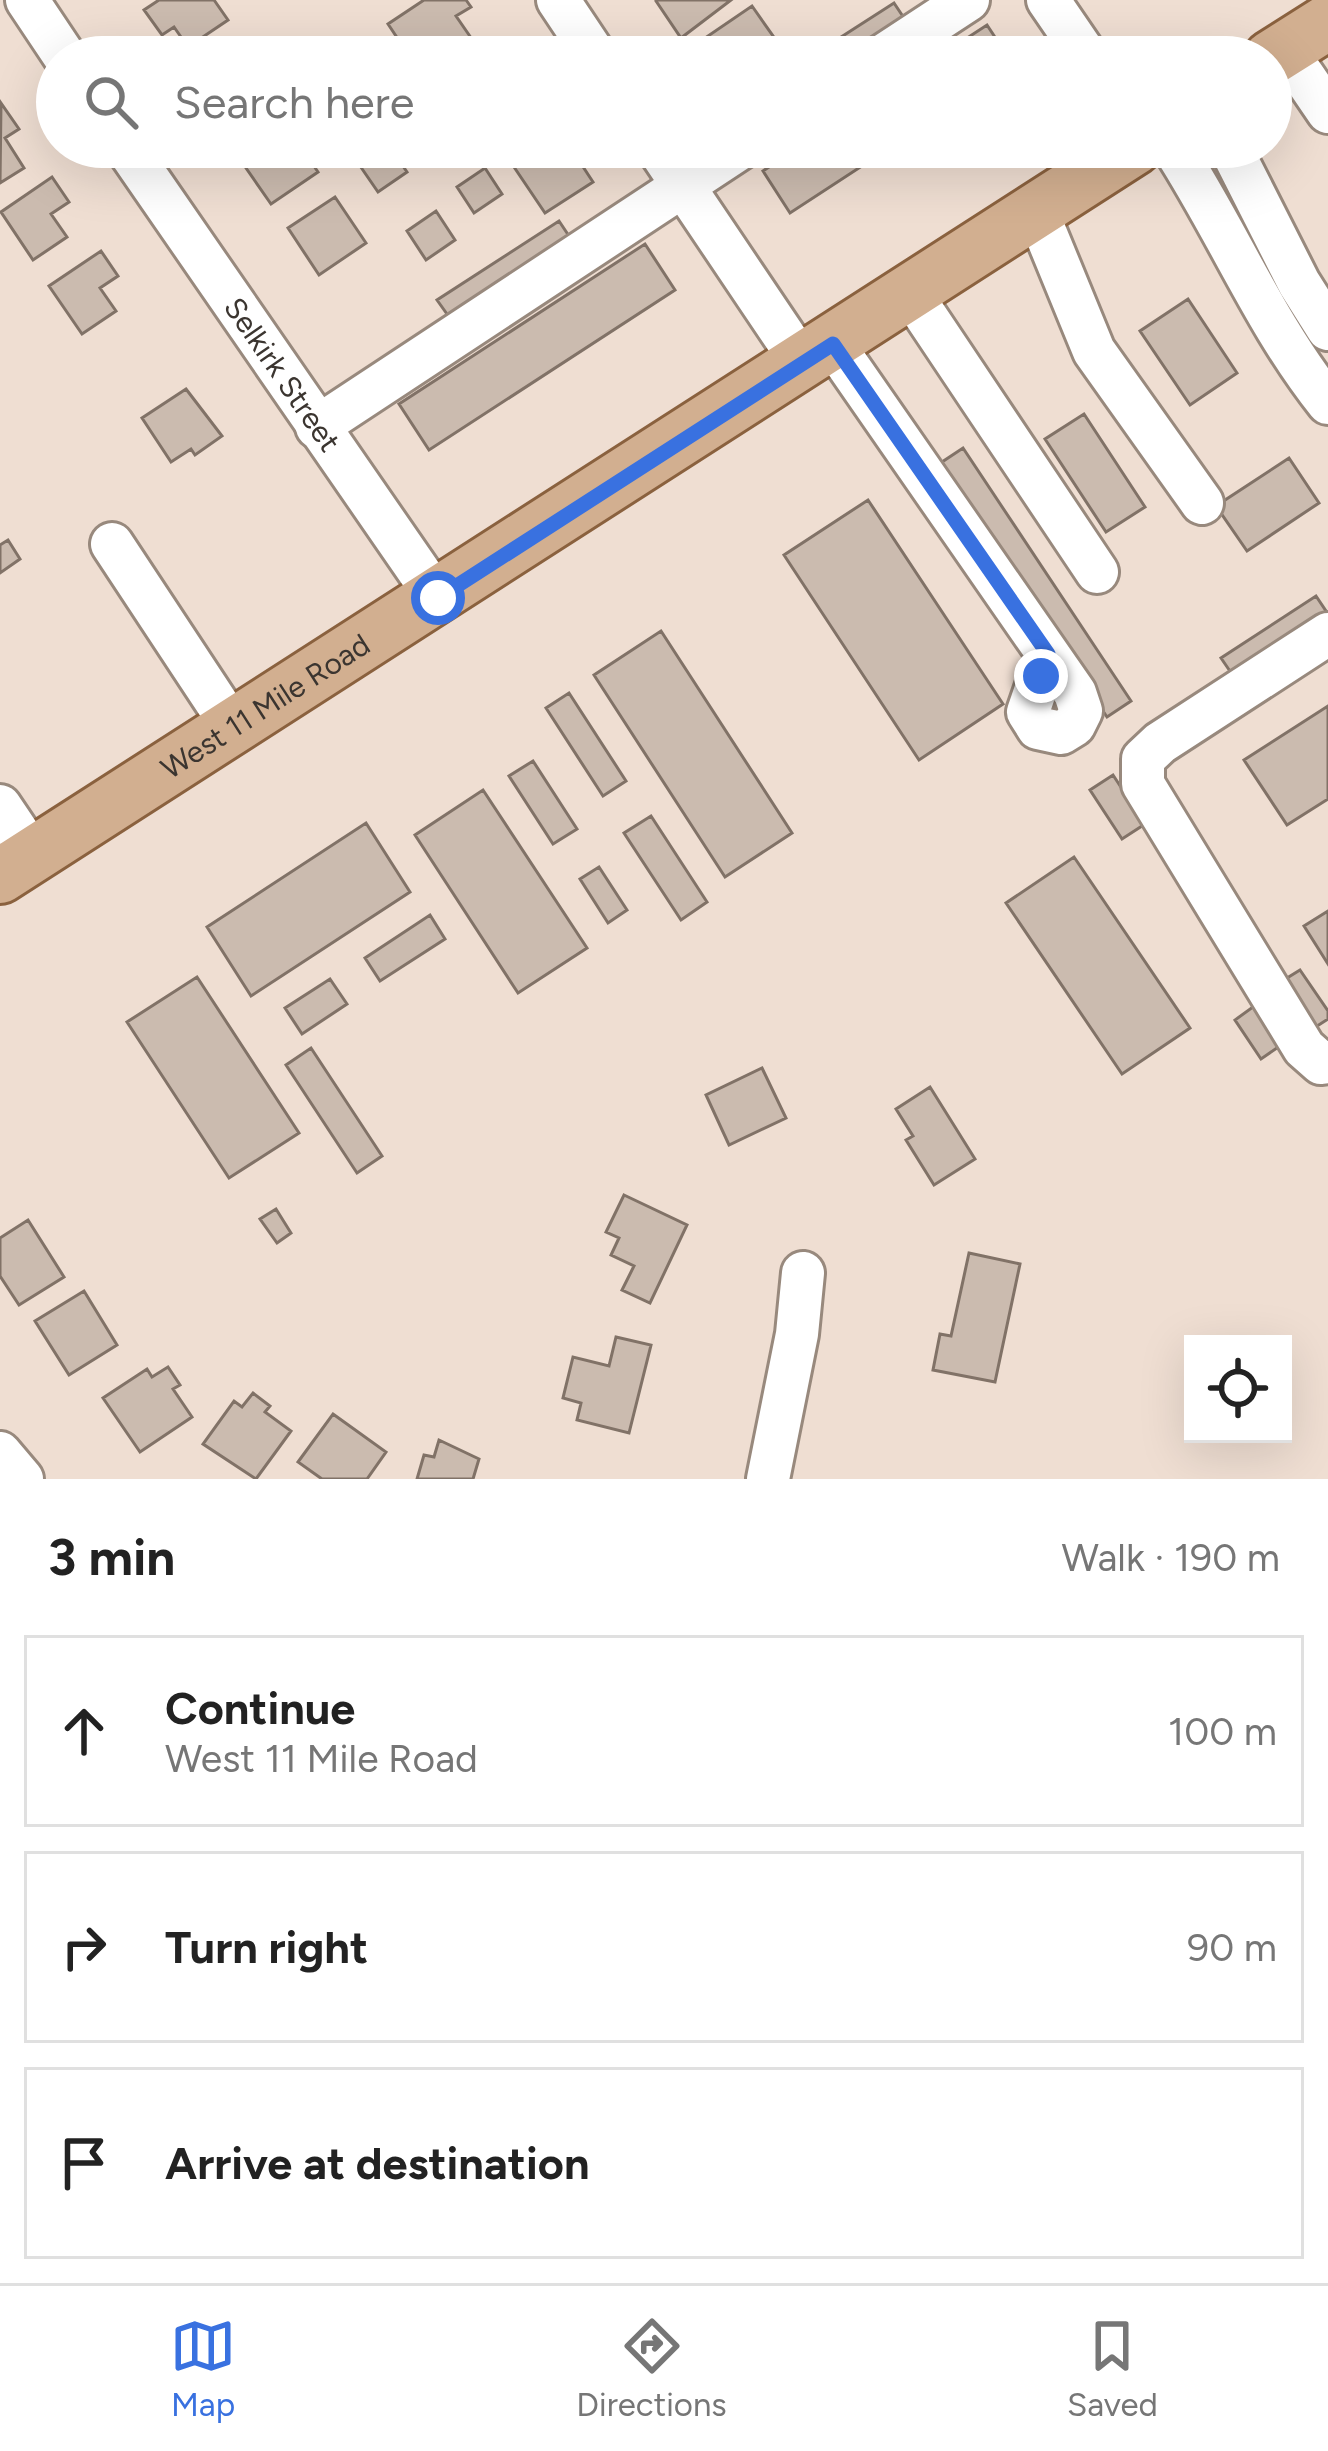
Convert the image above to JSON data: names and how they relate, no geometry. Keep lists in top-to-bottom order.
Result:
{
  "streets": {
    "main road": ["West 11 Mile Road"],
    "street": ["Selkirk Street"]
  },
  "crossings": [
    ["Selkirk Street", "West 11 Mile Road"]
  ],
  "page": {
    "search": "Search here",
    "heading": ["3 min", "Walk · 190 m"],
    "list": [
      ["Continue", "West 11 Mile Road", "100 m"],
      ["Turn right", "90 m"],
      "Arrive at destination"
    ],
    "nav": ["Map", "Directions", "Saved"]
  }
}
